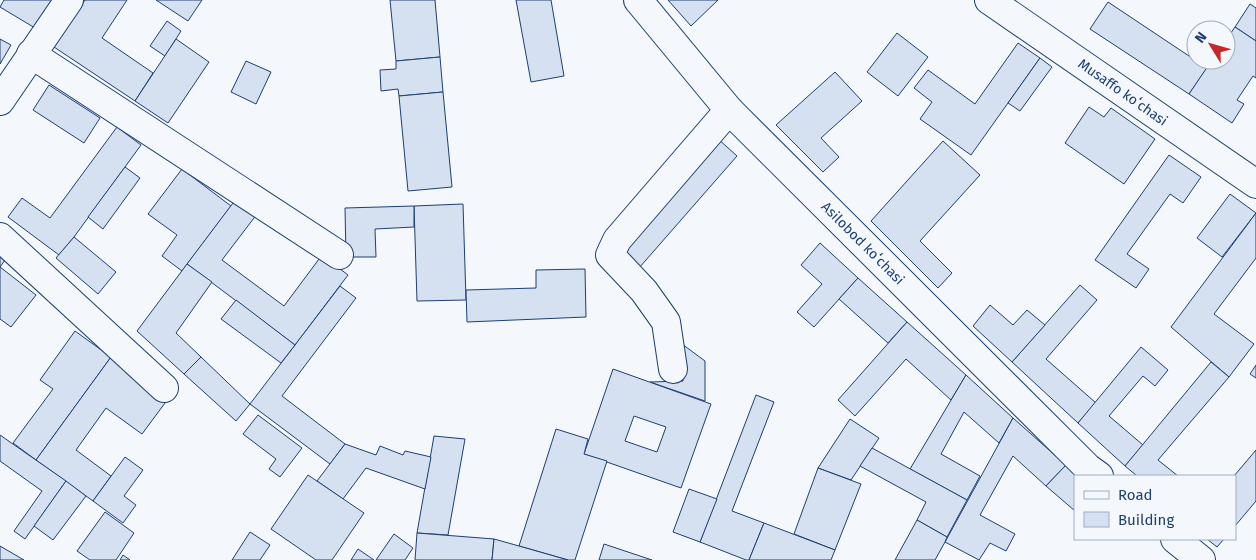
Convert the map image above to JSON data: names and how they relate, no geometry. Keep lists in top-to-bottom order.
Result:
{
  "streets": {
    "street": ["Musaffo koʻchasi", "Asilobod koʻchasi"]
  },
  "legend": ["Road", "Building"],
  "north": "top left"
}
